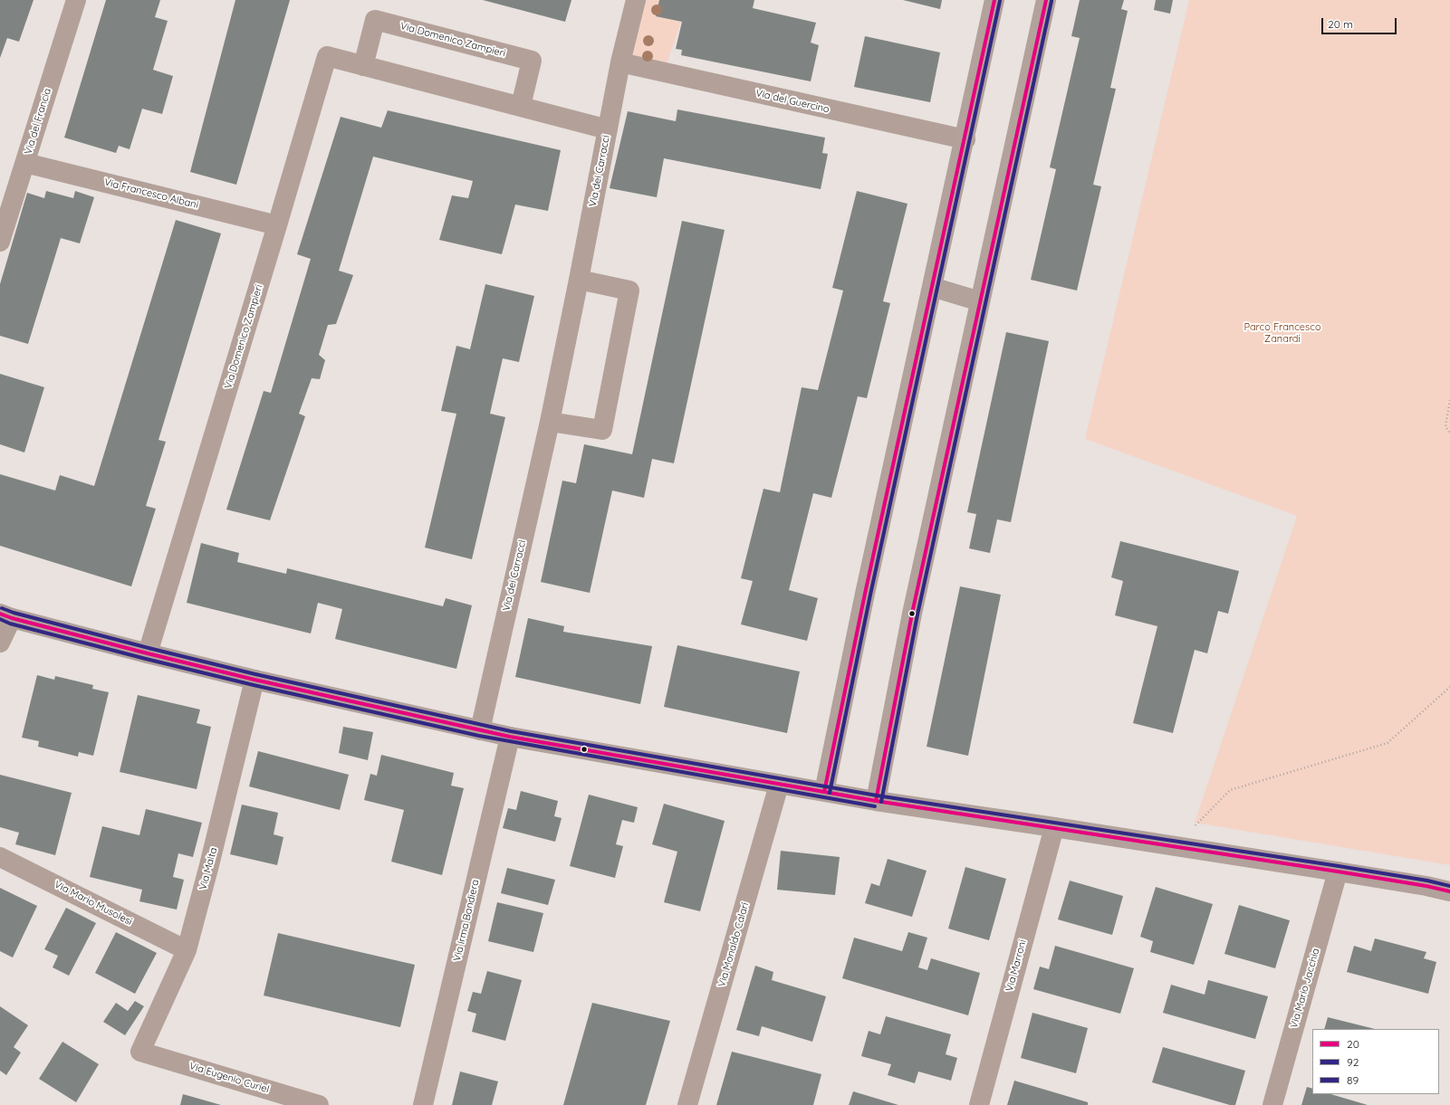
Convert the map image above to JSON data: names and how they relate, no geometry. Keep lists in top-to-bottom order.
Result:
{
  "streets": {
    "street": [
      "Via Domenico Zampieri",
      "Via del Guercino",
      "Via del Francia",
      "Via dei Carracci",
      "Via Francesco Albani",
      "Via Malta",
      "Via Mario Musolesi",
      "Via Irma Bandiera",
      "Via Monaldo Calari",
      "Via Marroni",
      "Via Mario Jacchia",
      "Via Eugenio Curiel"
    ]
  },
  "crossings": [
    ["Via Domenico Zampieri", "Via dei Carracci"],
    ["Via Domenico Zampieri", "Via Francesco Albani"],
    ["Via del Guercino", "Via dei Carracci"],
    ["Via del Francia", "Via Francesco Albani"],
    ["Via Malta", "Via Mario Musolesi"],
    ["Via Malta", "Via Eugenio Curiel"]
  ],
  "parks": ["Parco Francesco Zanardi"],
  "lines": ["transit line 20", "transit line 92", "transit line 89"],
  "legend": ["20", "92", "89"],
  "scale_bar": "20 m"
}
